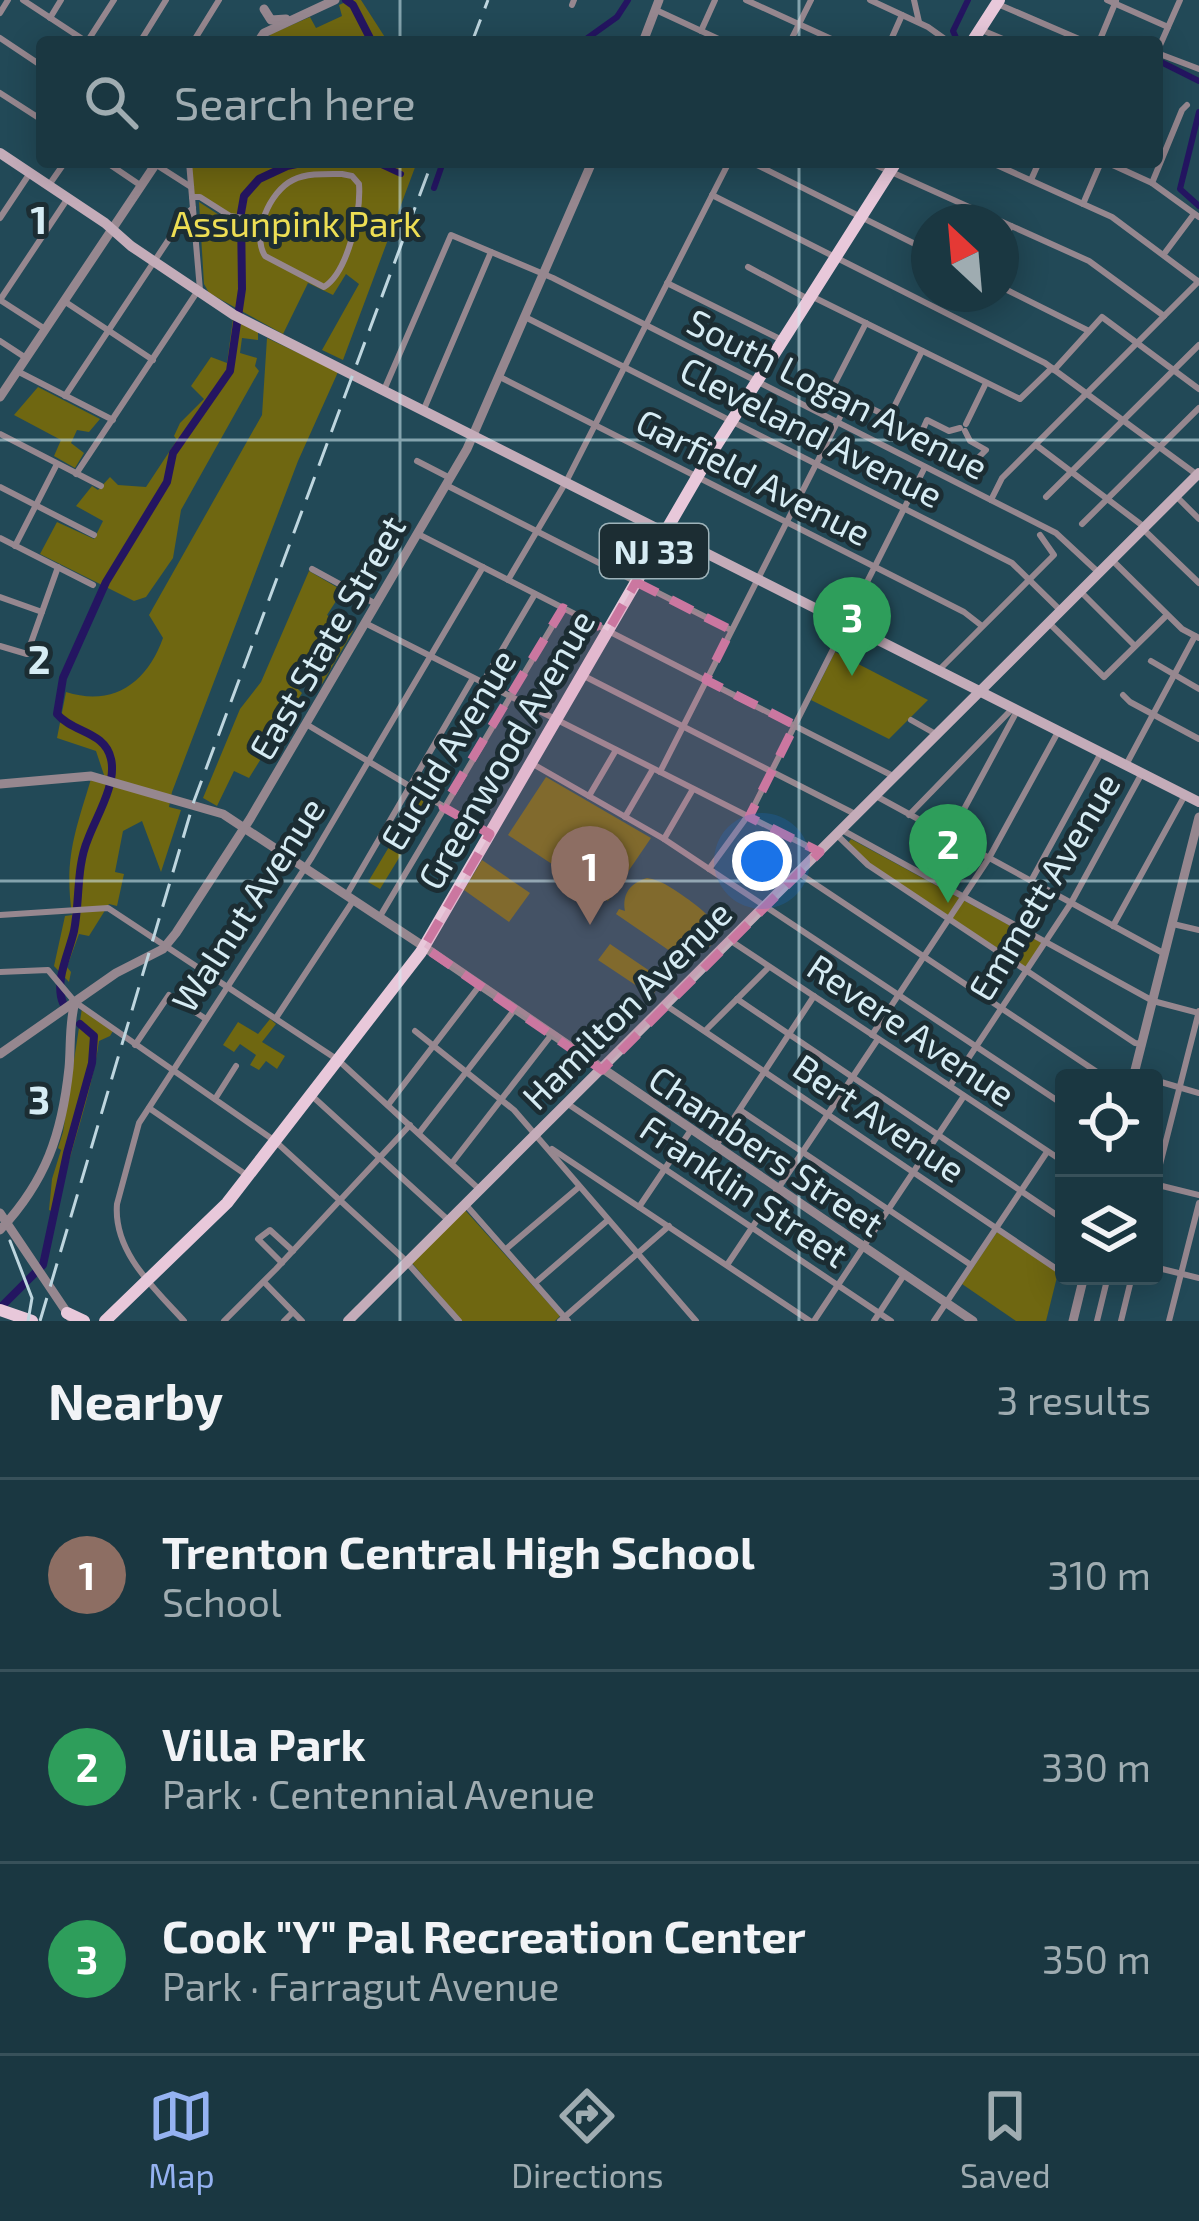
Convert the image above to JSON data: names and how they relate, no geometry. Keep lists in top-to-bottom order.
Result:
{
  "streets": {
    "main road": ["NJ 33", "Greenwood Avenue", "Hamilton Avenue"],
    "street": [
      "South Logan Avenue",
      "Cleveland Avenue",
      "Garfield Avenue",
      "East State Street",
      "Euclid Avenue",
      "Emmett Avenue",
      "Walnut Avenue",
      "Revere Avenue",
      "Bert Avenue",
      "Chambers Street",
      "Franklin Street"
    ]
  },
  "crossings": [
    ["South Logan Avenue", "East State Street"],
    ["South Logan Avenue", "Greenwood Avenue"],
    ["South Logan Avenue", "Hamilton Avenue"],
    ["Cleveland Avenue", "East State Street"],
    ["Cleveland Avenue", "Greenwood Avenue"],
    ["Cleveland Avenue", "Hamilton Avenue"],
    ["Garfield Avenue", "East State Street"],
    ["Garfield Avenue", "Greenwood Avenue"],
    ["East State Street", "Chambers Street"],
    ["Euclid Avenue", "Chambers Street"],
    ["Greenwood Avenue", "Walnut Avenue"],
    ["Greenwood Avenue", "Chambers Street"],
    ["Emmett Avenue", "Revere Avenue"],
    ["Walnut Avenue", "Chambers Street"],
    ["Hamilton Avenue", "Revere Avenue"],
    ["Hamilton Avenue", "Bert Avenue"],
    ["Hamilton Avenue", "Chambers Street"],
    ["Hamilton Avenue", "Franklin Street"]
  ],
  "parks": ["Assunpink Park"],
  "north": "top left",
  "page": {
    "search": "Search here",
    "pins": ["3", "2", "1"],
    "heading": ["Nearby", "3 results"],
    "list": [
      {
        "mark": "1",
        "name": "Trenton Central High School",
        "note": "School",
        "value": "310 m"
      },
      {
        "mark": "2",
        "name": "Villa Park",
        "note": "Park · Centennial Avenue",
        "value": "330 m"
      },
      {
        "mark": "3",
        "name": "Cook \"Y\" Pal Recreation Center",
        "note": "Park · Farragut Avenue",
        "value": "350 m"
      }
    ],
    "nav": ["Map", "Directions", "Saved"]
  },
  "grid": {
    "rows": ["1", "2", "3"]
  }
}
